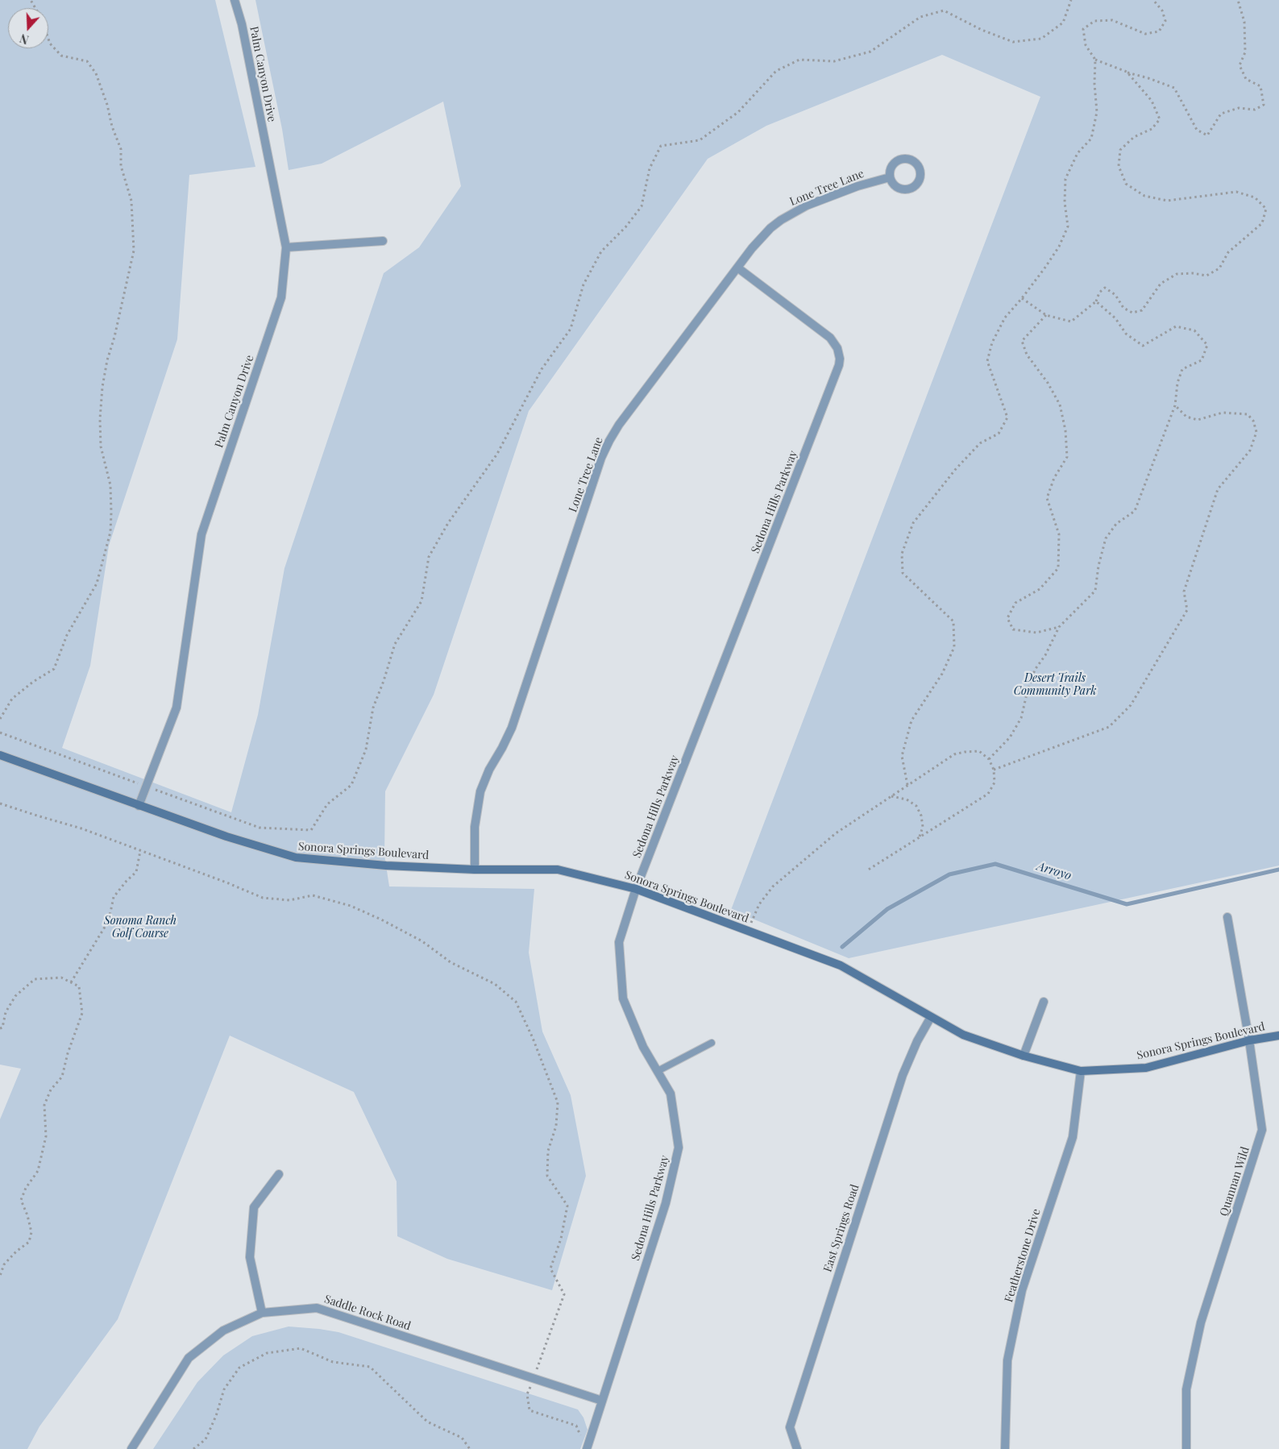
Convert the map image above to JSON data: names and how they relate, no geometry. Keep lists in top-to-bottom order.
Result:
{
  "streets": {
    "street": [
      "Palm Canyon Drive",
      "Lone Tree Lane",
      "Sedona Hills Parkway",
      "Sonora Springs Boulevard",
      "Quannan Wild",
      "East Springs Road",
      "Featherstone Drive",
      "Saddle Rock Road"
    ]
  },
  "crossings": [
    ["Palm Canyon Drive", "Sonora Springs Boulevard"],
    ["Lone Tree Lane", "Sedona Hills Parkway"],
    ["Lone Tree Lane", "Sonora Springs Boulevard"],
    ["Sedona Hills Parkway", "Sonora Springs Boulevard"],
    ["Sedona Hills Parkway", "Saddle Rock Road"],
    ["Sonora Springs Boulevard", "Quannan Wild"],
    ["Sonora Springs Boulevard", "East Springs Road"],
    ["Sonora Springs Boulevard", "Featherstone Drive"]
  ],
  "water": ["Arroyo"],
  "parks": ["Desert Trails Community Park", "Sonoma Ranch Golf Course"],
  "north": "bottom"
}
